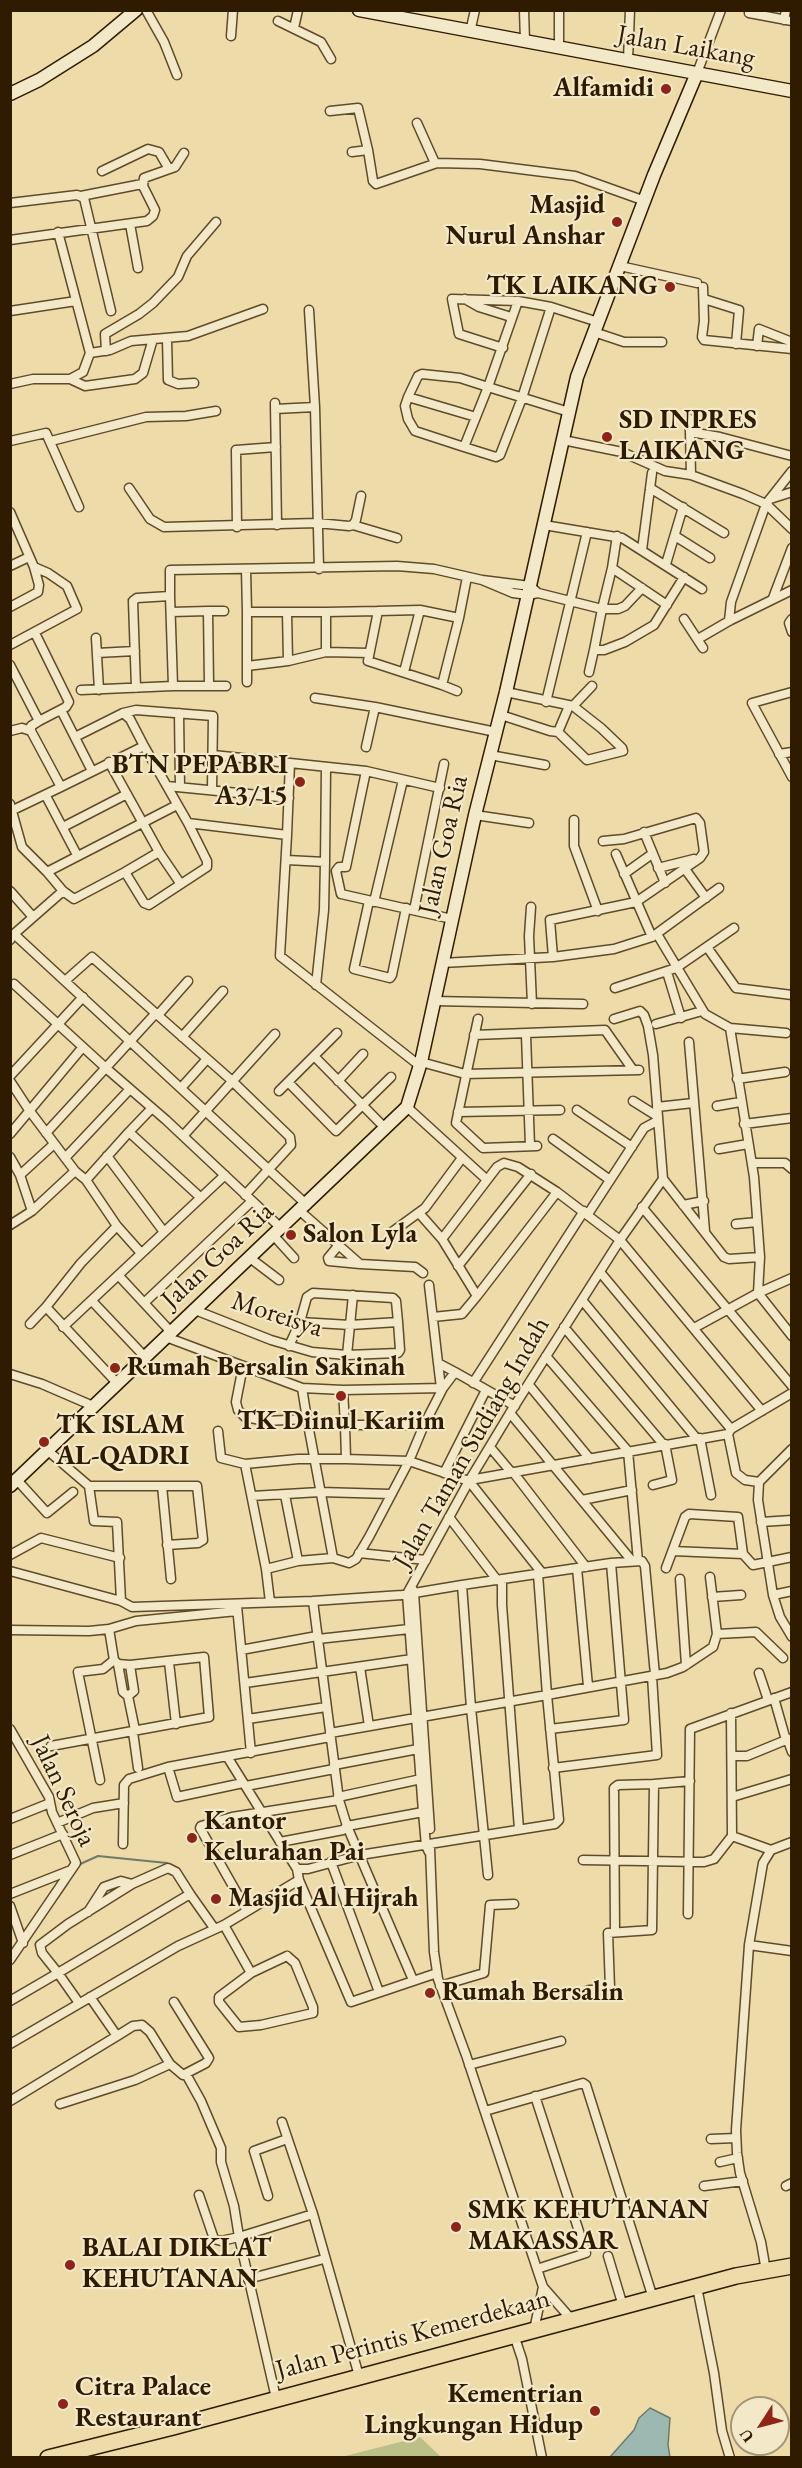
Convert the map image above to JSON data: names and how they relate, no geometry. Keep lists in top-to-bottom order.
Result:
{
  "streets": {
    "highway": ["Jalan Perintis Kemerdekaan"],
    "main road": ["Jalan Laikang", "Jalan Goa Ria"],
    "street": ["Moreisya", "Jalan Taman Sudiang Indah", "Jalan Seroja"]
  },
  "crossings": [
    ["Jalan Laikang", "Jalan Goa Ria"],
    ["Jalan Goa Ria", "Moreisya"],
    ["Jalan Taman Sudiang Indah", "Jalan Perintis Kemerdekaan"]
  ],
  "places": [
    "Alfamidi",
    "Masjid Nurul Anshar",
    "TK LAIKANG",
    "SD INPRES LAIKANG",
    "BTN PEPABRI A3/15",
    "Salon Lyla",
    "Rumah Bersalin Sakinah",
    "TK Diinul Kariim",
    "TK ISLAM AL-QADRI",
    "Kantor Kelurahan Pai",
    "Masjid Al Hijrah",
    "Rumah Bersalin",
    "SMK KEHUTANAN MAKASSAR",
    "BALAI DIKLAT KEHUTANAN",
    "Citra Palace Restaurant",
    "Kementrian Lingkungan Hidup"
  ],
  "north": "bottom left"
}
